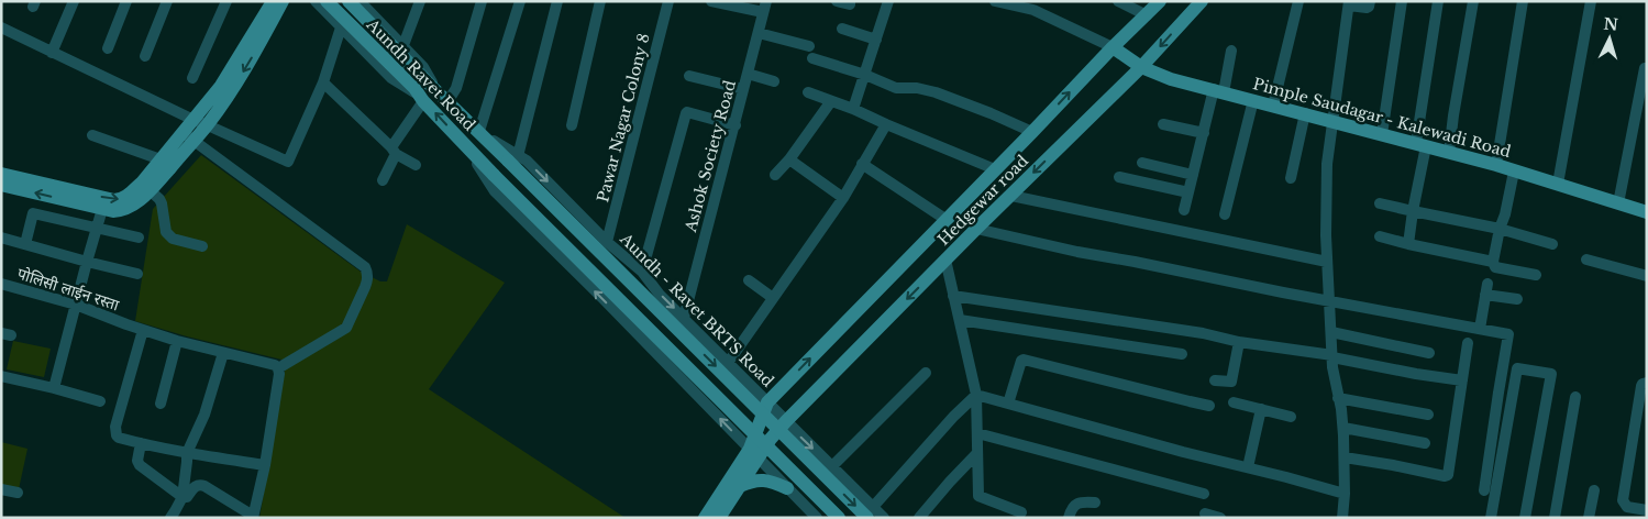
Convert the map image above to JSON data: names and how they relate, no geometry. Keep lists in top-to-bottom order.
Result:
{
  "streets": {
    "main road": ["Aundh Ravet Road", "Pimple Saudagar - Kalewadi Road", "Hedgewar road"],
    "street": [
      "Pawar Nagar Colony 8",
      "Ashok Society Road",
      "पोलिसी लाईन रस्ता",
      "Aundh - Ravet BRTS Road"
    ]
  },
  "crossings": [
    ["Aundh Ravet Road", "Aundh - Ravet BRTS Road"],
    ["Pawar Nagar Colony 8", "Aundh - Ravet BRTS Road"],
    ["Pimple Saudagar - Kalewadi Road", "Hedgewar road"],
    ["Ashok Society Road", "Aundh - Ravet BRTS Road"],
    ["Hedgewar road", "Aundh - Ravet BRTS Road"]
  ],
  "north": "top"
}
